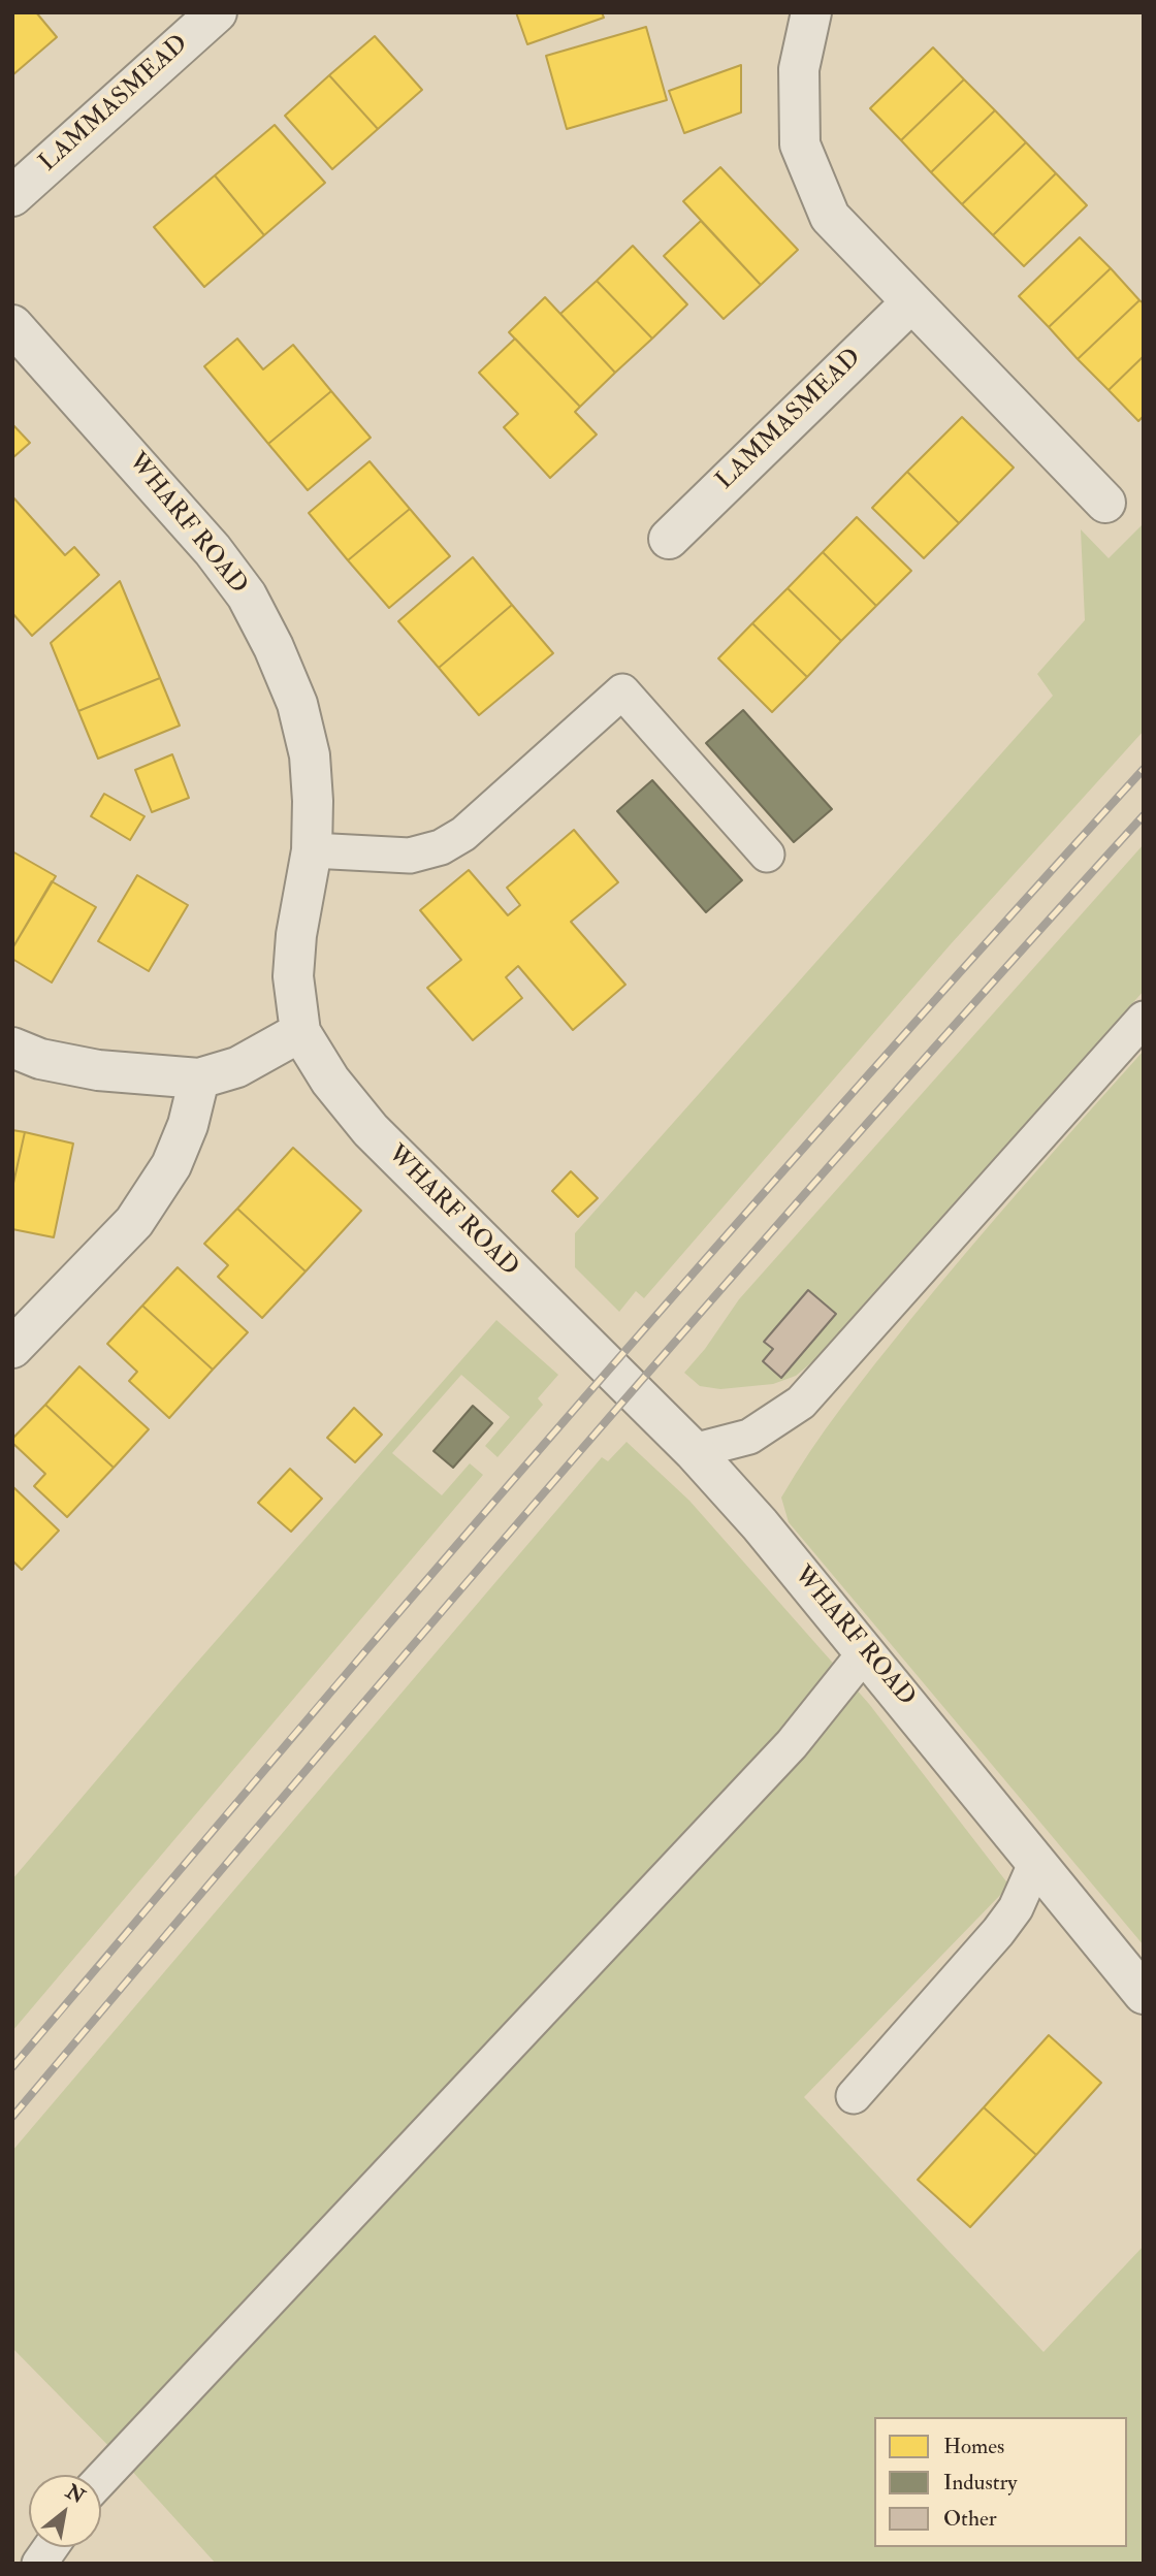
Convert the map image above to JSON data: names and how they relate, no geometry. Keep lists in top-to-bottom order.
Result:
{
  "streets": {
    "street": ["LAMMASMEAD", "WHARF ROAD"]
  },
  "legend": ["Homes", "Industry", "Other"],
  "north": "top right"
}
